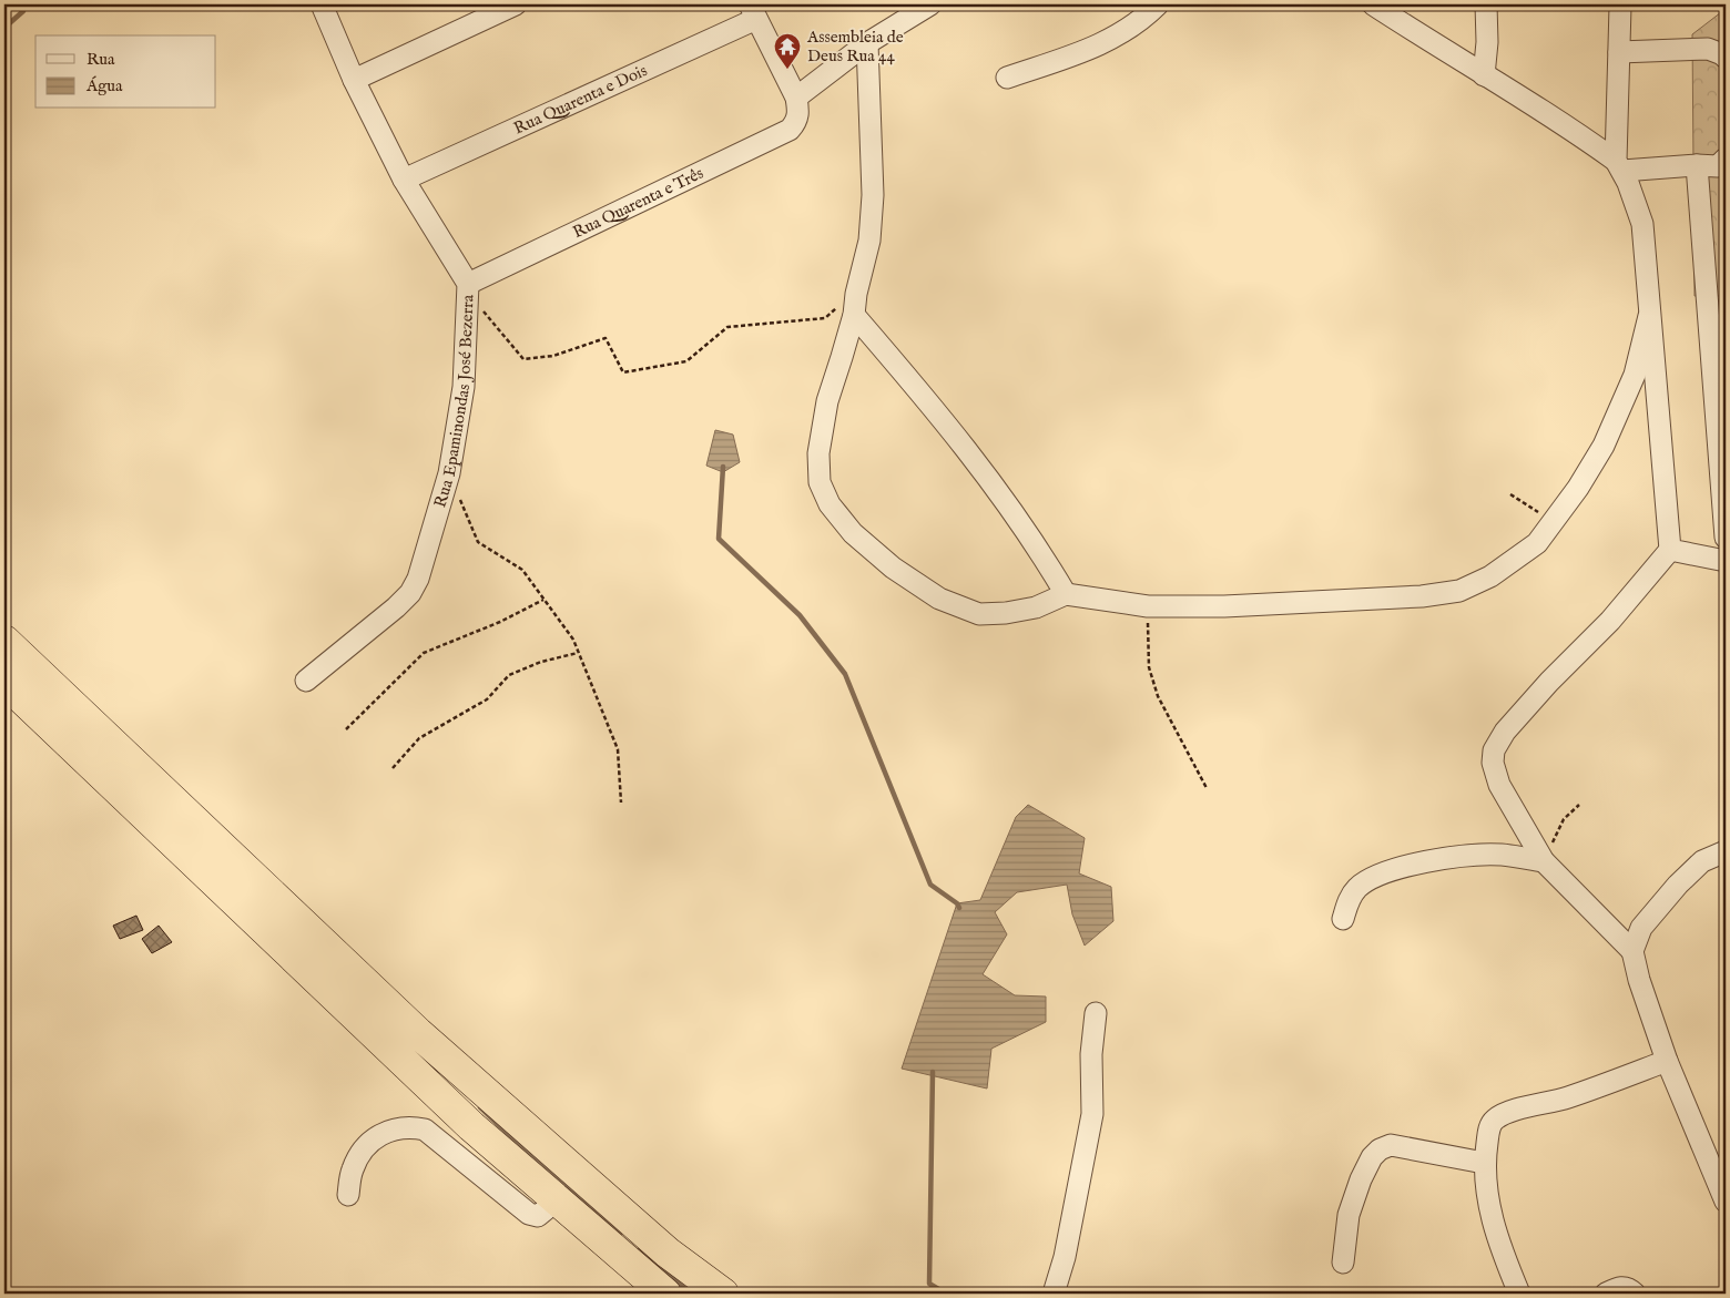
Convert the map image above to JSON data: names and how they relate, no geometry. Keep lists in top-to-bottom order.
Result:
{
  "streets": {
    "street": ["Rua Quarenta e Dois", "Rua Quarenta e Três", "Rua Epaminondas José Bezerra"]
  },
  "crossings": [
    ["Rua Quarenta e Dois", "Rua Epaminondas José Bezerra"],
    ["Rua Quarenta e Três", "Rua Epaminondas José Bezerra"]
  ],
  "places": {
    "temple": ["Assembleia de Deus Rua 44"]
  },
  "legend": ["Rua", "Água"]
}
